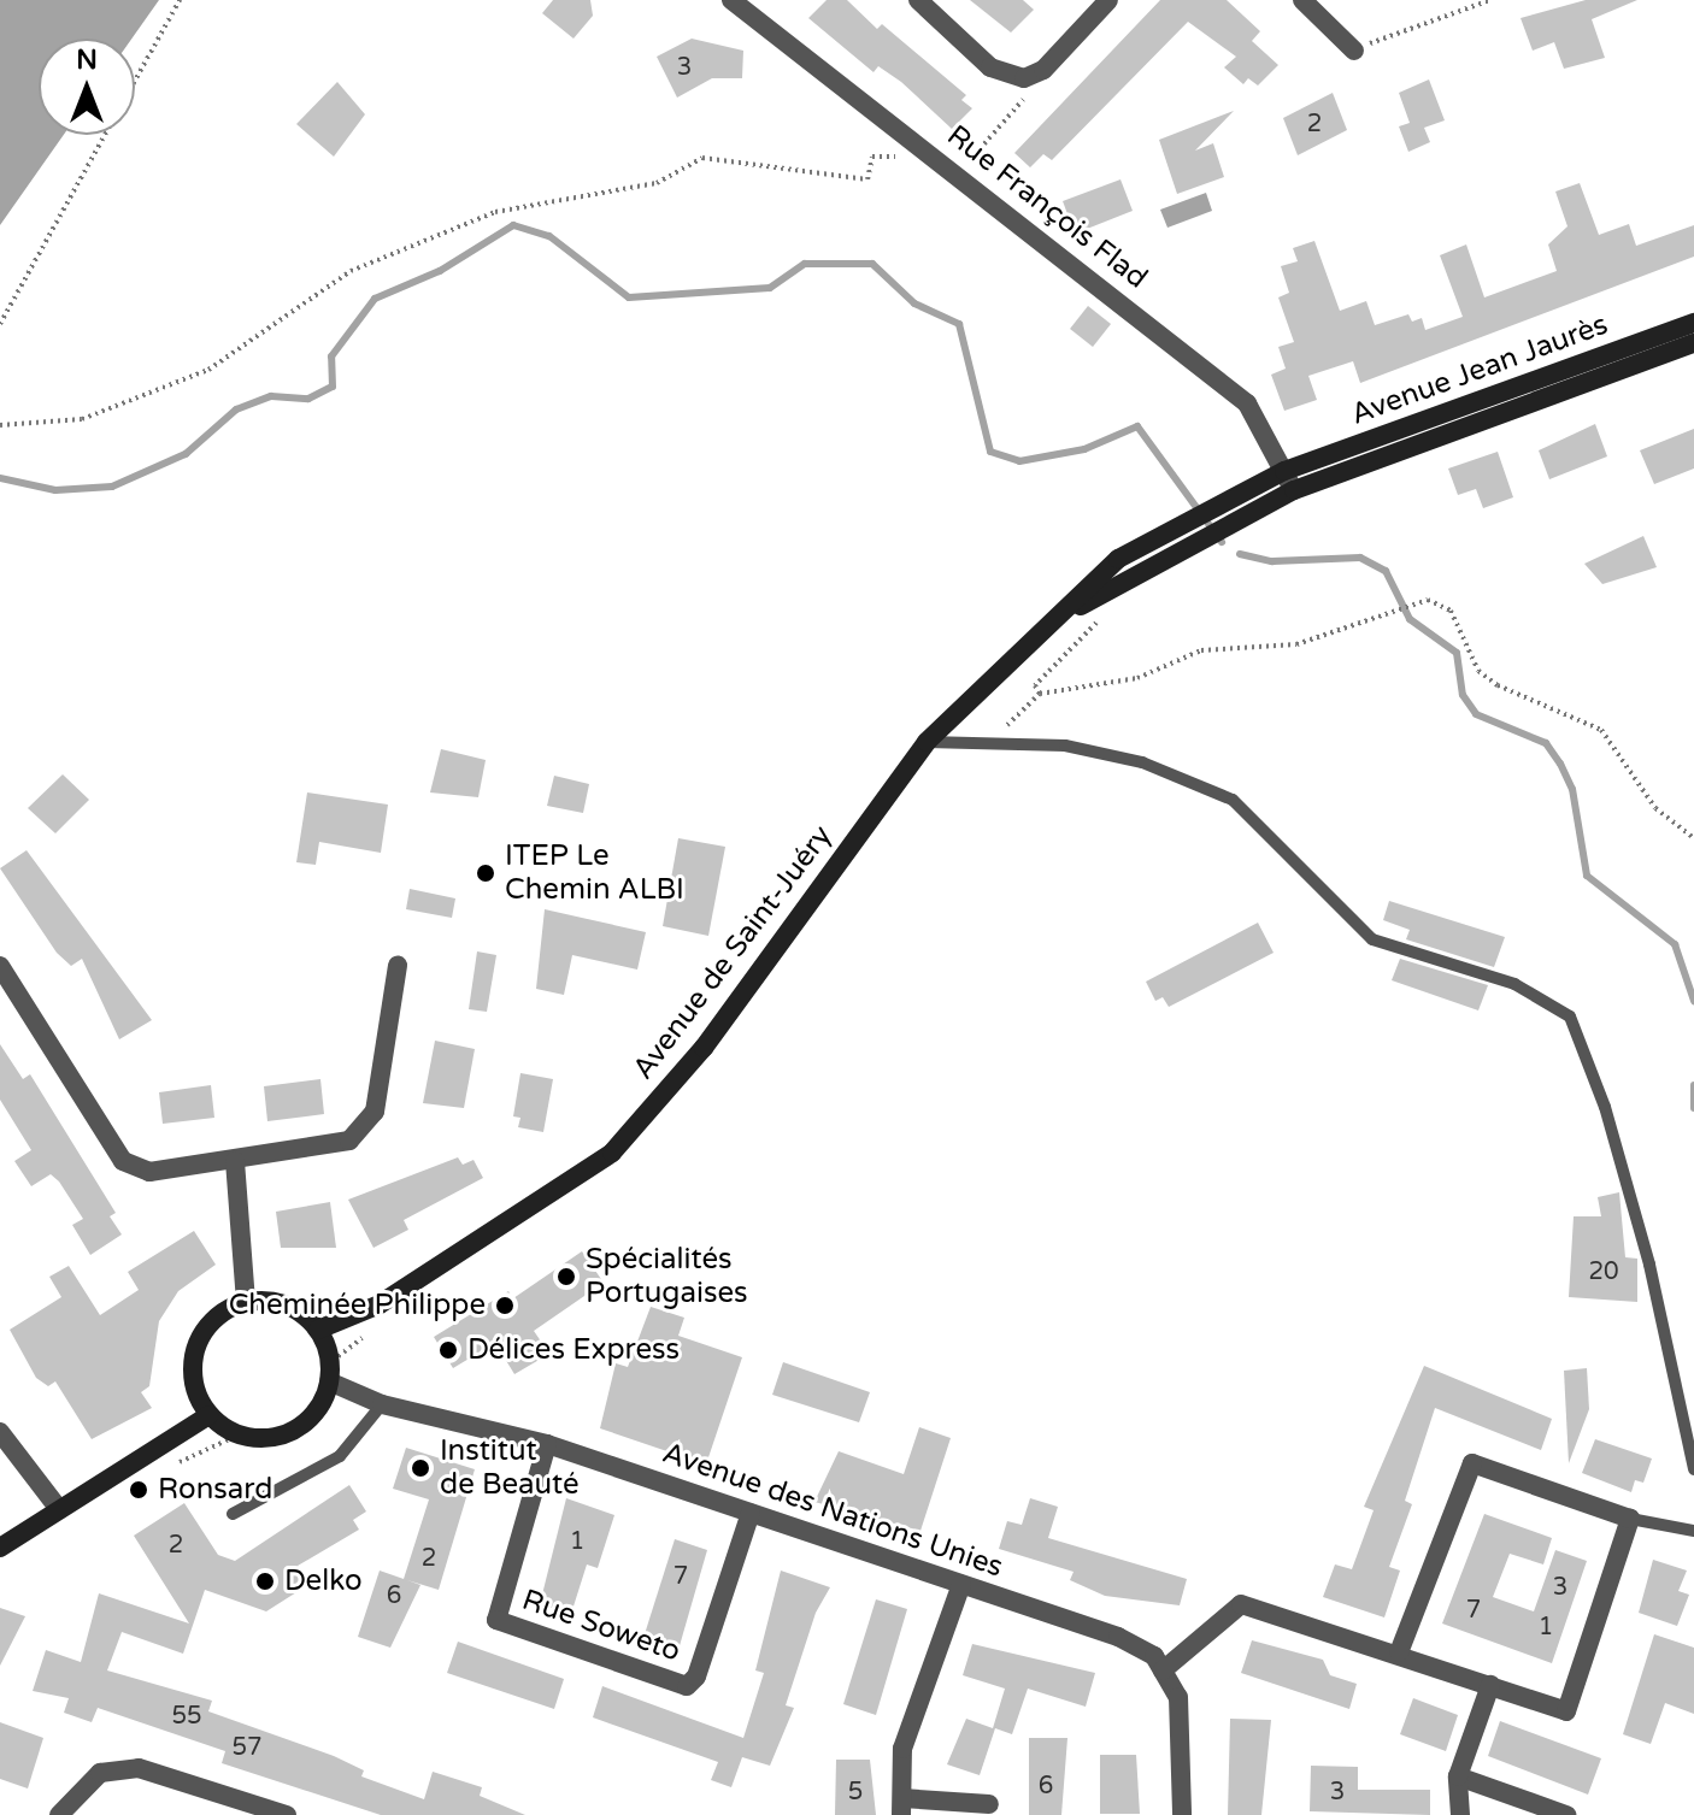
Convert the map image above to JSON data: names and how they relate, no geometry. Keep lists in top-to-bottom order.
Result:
{
  "streets": {
    "main road": ["Avenue Jean Jaurès", "Avenue de Saint-Juéry"],
    "street": ["Rue François Flad", "Avenue des Nations Unies", "Rue Soweto"]
  },
  "crossings": [
    ["Rue François Flad", "Avenue Jean Jaurès"],
    ["Rue François Flad", "Avenue de Saint-Juéry"],
    ["Avenue Jean Jaurès", "Avenue de Saint-Juéry"],
    ["Avenue de Saint-Juéry", "Avenue des Nations Unies"],
    ["Avenue des Nations Unies", "Rue Soweto"]
  ],
  "places": [
    "ITEP Le Chemin ALBI",
    "Spécialités Portugaises",
    "Cheminée Philippe",
    "Délices Express",
    "Institut de Beauté",
    "Ronsard",
    "Delko"
  ],
  "house_numbers": [
    "3",
    "2",
    "20",
    "1",
    "2",
    "2",
    "7",
    "3",
    "6",
    "7",
    "1",
    "55",
    "57",
    "6",
    "5",
    "3"
  ],
  "north": "top"
}
